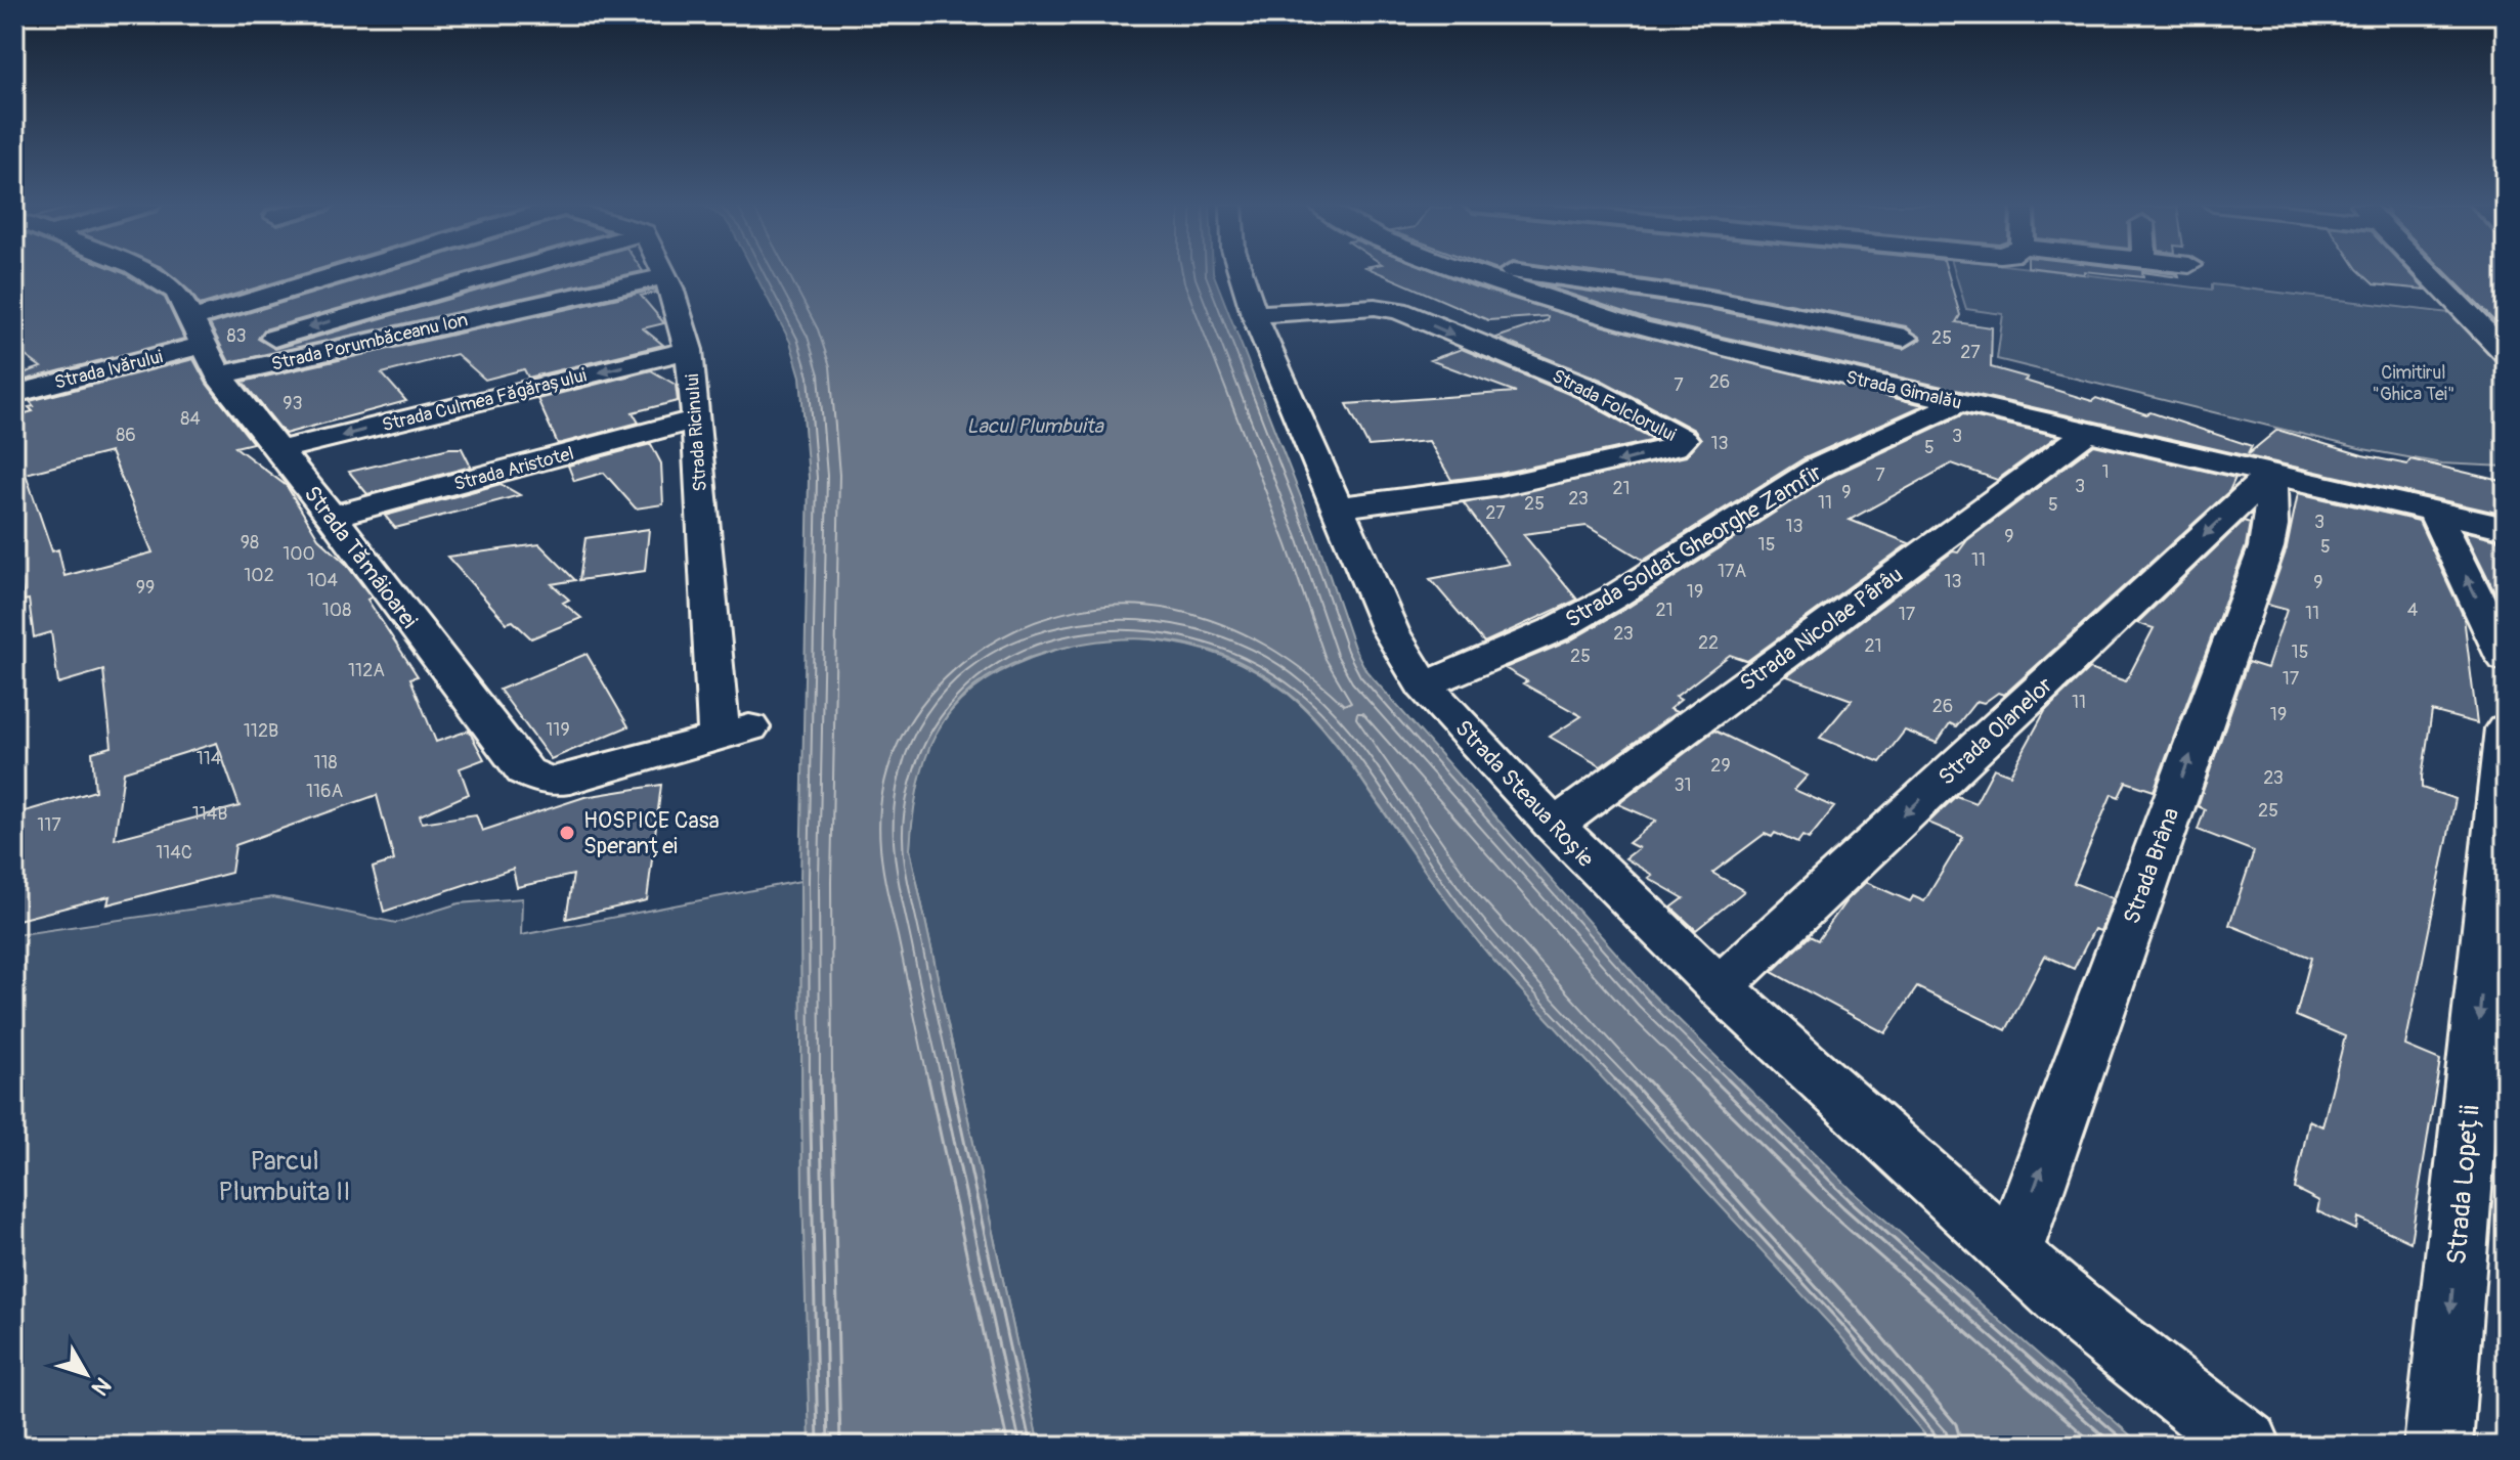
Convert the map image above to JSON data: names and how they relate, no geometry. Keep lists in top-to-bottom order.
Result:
{
  "streets": {
    "street": [
      "Strada Porumbăceanu Ion",
      "Strada Ivărului",
      "Strada Gimalău",
      "Strada Culmea Făgărașului",
      "Strada Folclorului",
      "Strada Ricinului",
      "Strada Aristotel",
      "Strada Soldat Gheorghe Zamfir",
      "Strada Tămâioarei",
      "Strada Nicolae Pârâu",
      "Strada Olanelor",
      "Strada Steaua Roșie",
      "Strada Brâna",
      "Strada Lopeții"
    ]
  },
  "crossings": [
    ["Strada Porumbăceanu Ion", "Strada Ivărului"],
    ["Strada Porumbăceanu Ion", "Strada Ricinului"],
    ["Strada Porumbăceanu Ion", "Strada Tămâioarei"],
    ["Strada Ivărului", "Strada Tămâioarei"],
    ["Strada Gimalău", "Strada Soldat Gheorghe Zamfir"],
    ["Strada Gimalău", "Strada Nicolae Pârâu"],
    ["Strada Gimalău", "Strada Olanelor"],
    ["Strada Gimalău", "Strada Brâna"],
    ["Strada Culmea Făgărașului", "Strada Ricinului"],
    ["Strada Culmea Făgărașului", "Strada Tămâioarei"],
    ["Strada Folclorului", "Strada Steaua Roșie"],
    ["Strada Ricinului", "Strada Aristotel"],
    ["Strada Ricinului", "Strada Tămâioarei"],
    ["Strada Aristotel", "Strada Tămâioarei"],
    ["Strada Soldat Gheorghe Zamfir", "Strada Steaua Roșie"],
    ["Strada Nicolae Pârâu", "Strada Steaua Roșie"],
    ["Strada Olanelor", "Strada Steaua Roșie"],
    ["Strada Olanelor", "Strada Brâna"],
    ["Strada Steaua Roșie", "Strada Brâna"]
  ],
  "one_way": ["Strada Olanelor", "Strada Brâna", "Strada Lopeții"],
  "water": ["Lacul Plumbuita"],
  "parks": ["Cimitirul \"Ghica Tei\"", "Parcul Plumbuita II"],
  "places": ["HOSPICE Casa Speranței"],
  "house_numbers": [
    "83",
    "25",
    "27",
    "26",
    "7",
    "93",
    "84",
    "86",
    "3",
    "13",
    "5",
    "1",
    "7",
    "3",
    "21",
    "9",
    "23",
    "11",
    "25",
    "5",
    "27",
    "3",
    "13",
    "9",
    "98",
    "15",
    "5",
    "100",
    "11",
    "17A",
    "102",
    "104",
    "13",
    "9",
    "99",
    "19",
    "108",
    "21",
    "4",
    "11",
    "17",
    "23",
    "22",
    "21",
    "15",
    "25",
    "112A",
    "17",
    "11",
    "26",
    "19",
    "119",
    "112B",
    "114",
    "118",
    "29",
    "23",
    "31",
    "116A",
    "25",
    "114B",
    "117",
    "114C"
  ],
  "north": "bottom right"
}
